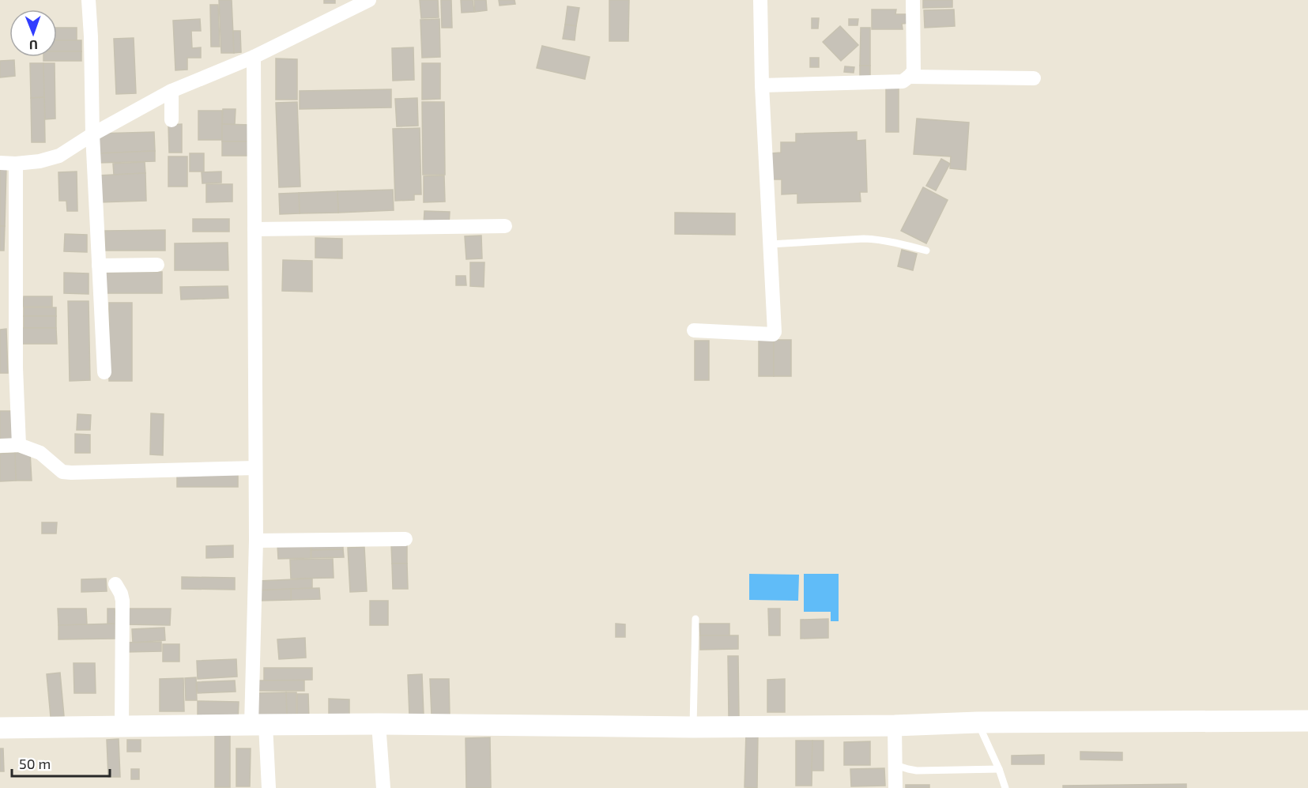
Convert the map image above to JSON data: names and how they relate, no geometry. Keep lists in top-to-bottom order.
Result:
{
  "scale_bar": "50 m",
  "north": "bottom"
}
